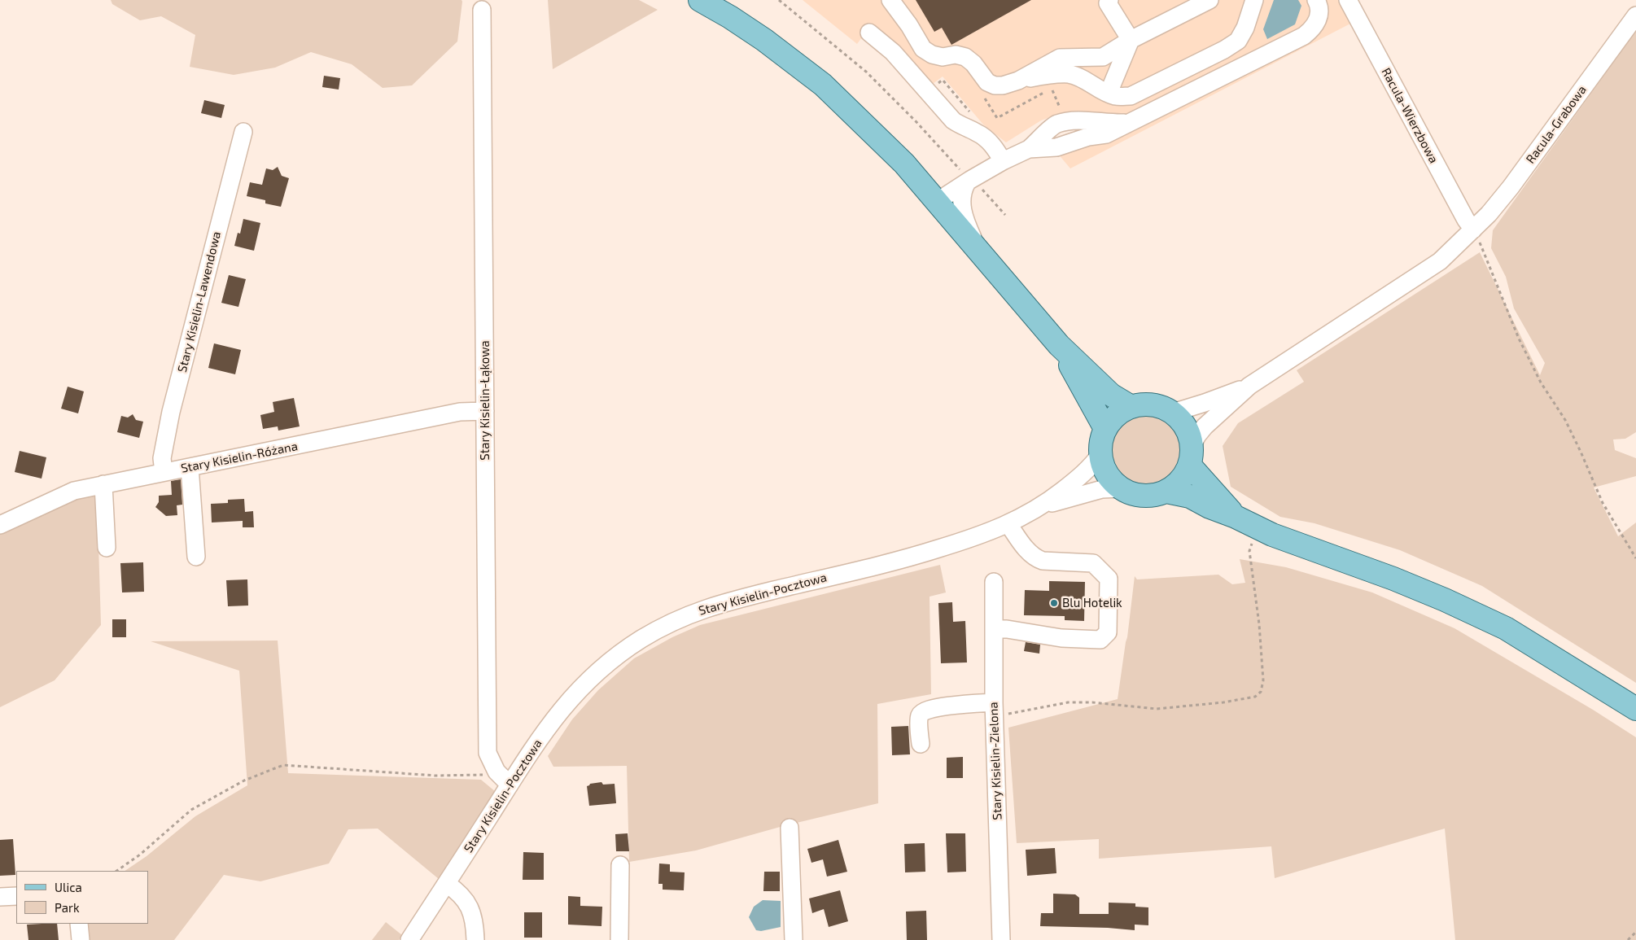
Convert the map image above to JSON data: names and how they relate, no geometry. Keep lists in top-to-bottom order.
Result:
{
  "streets": {
    "street": [
      "Racula-Wierzbowa",
      "Racula-Grabowa",
      "Stary Kisielin-Lawendowa",
      "Stary Kisielin-Łąkowa",
      "Stary Kisielin-Różana",
      "Stary Kisielin-Pocztowa",
      "Stary Kisielin-Zielona"
    ]
  },
  "crossings": [
    ["Racula-Wierzbowa", "Racula-Grabowa"],
    ["Stary Kisielin-Lawendowa", "Stary Kisielin-Różana"],
    ["Stary Kisielin-Łąkowa", "Stary Kisielin-Różana"],
    ["Stary Kisielin-Łąkowa", "Stary Kisielin-Pocztowa"]
  ],
  "places": ["Blu Hotelik"],
  "legend": ["Ulica", "Park"]
}
